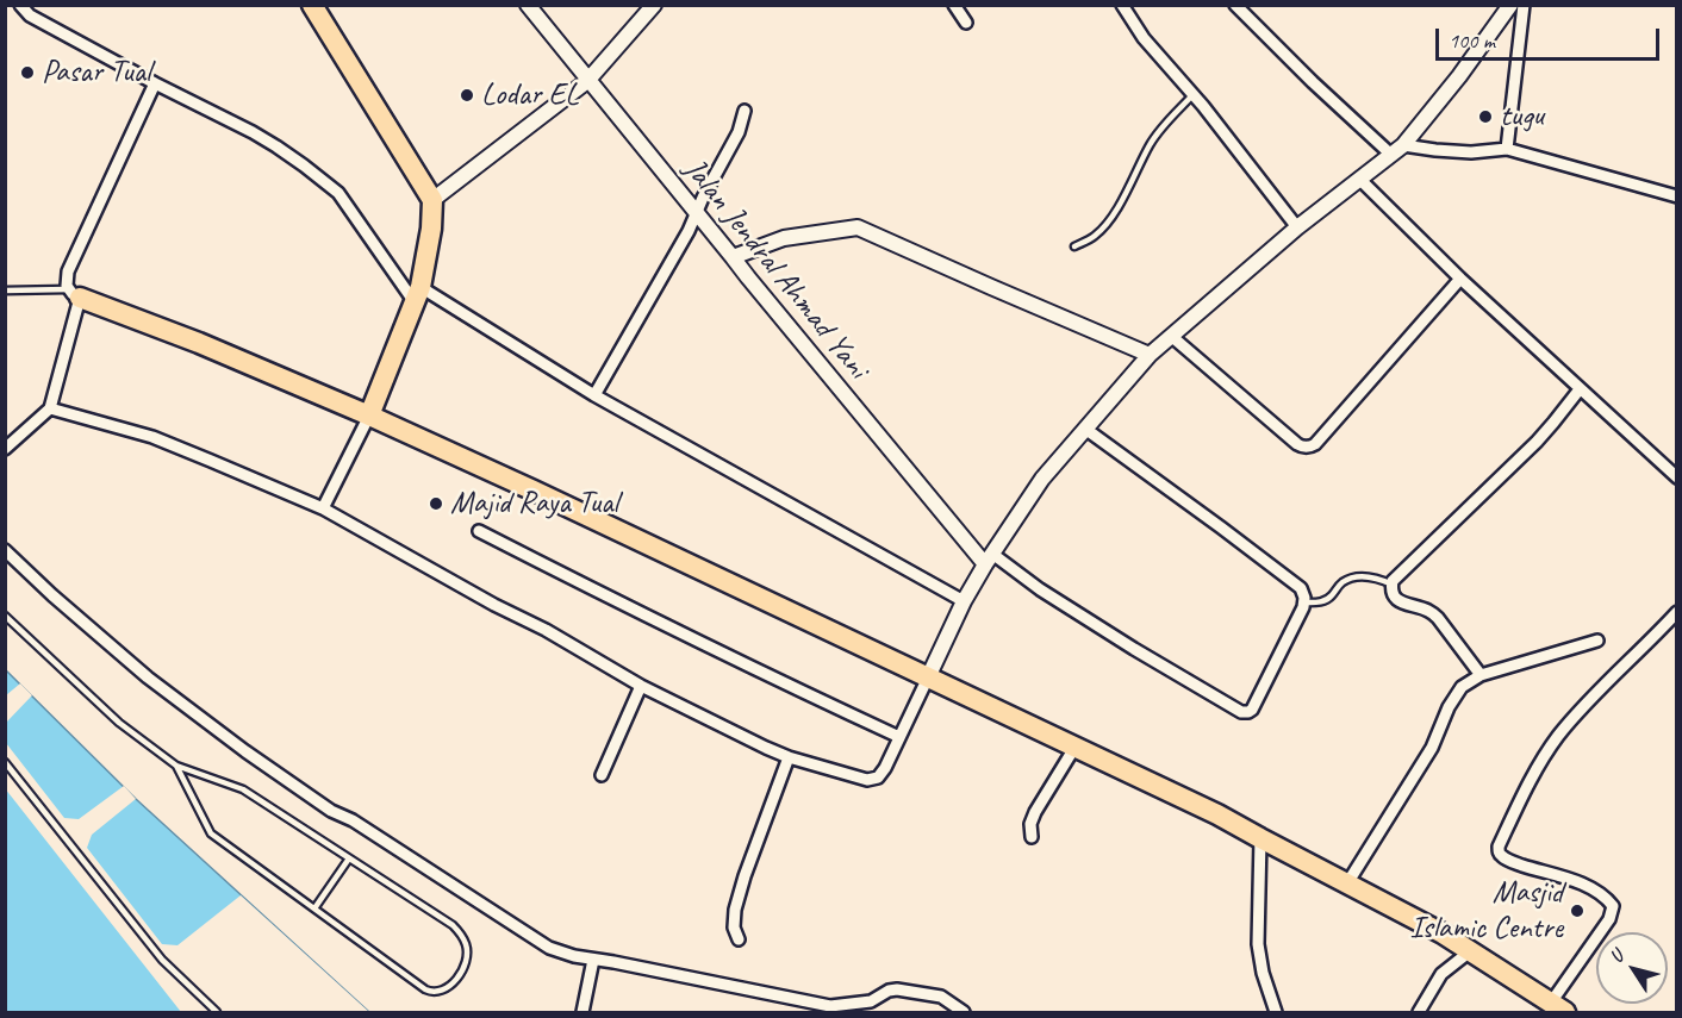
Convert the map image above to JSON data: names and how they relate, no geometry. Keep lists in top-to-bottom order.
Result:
{
  "streets": {
    "street": ["Jalan Jendral Ahmad Yani"]
  },
  "places": [
    "Pasar Tual",
    "Lodar EL",
    "tugu",
    "Majid Raya Tual",
    "Masjid Islamic Centre"
  ],
  "scale_bar": "100 m",
  "north": "top left"
}
